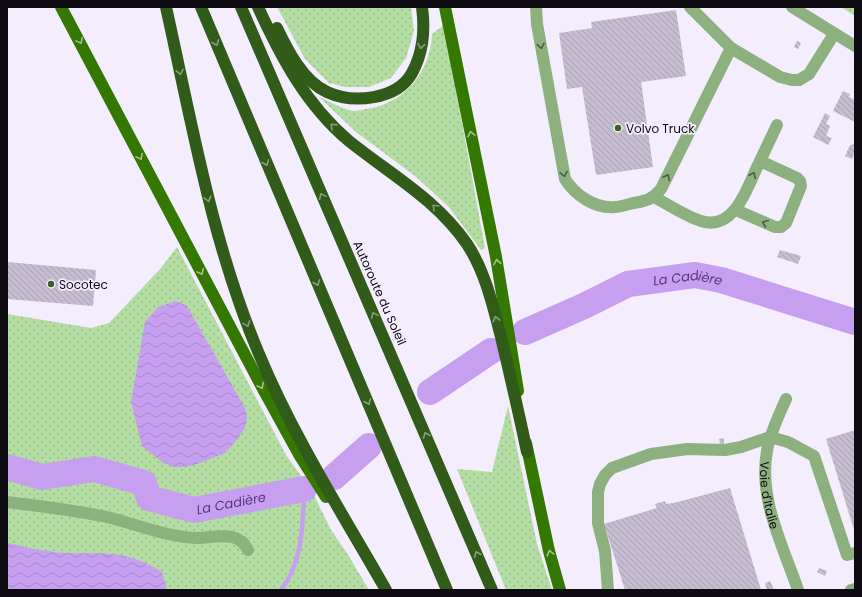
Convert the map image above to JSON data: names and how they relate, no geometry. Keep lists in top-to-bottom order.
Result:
{
  "streets": {
    "highway": ["Autoroute du Soleil"],
    "street": ["Voie d'Italie"]
  },
  "water": ["La Cadière"],
  "places": ["Volvo Truck", "Socotec"]
}
